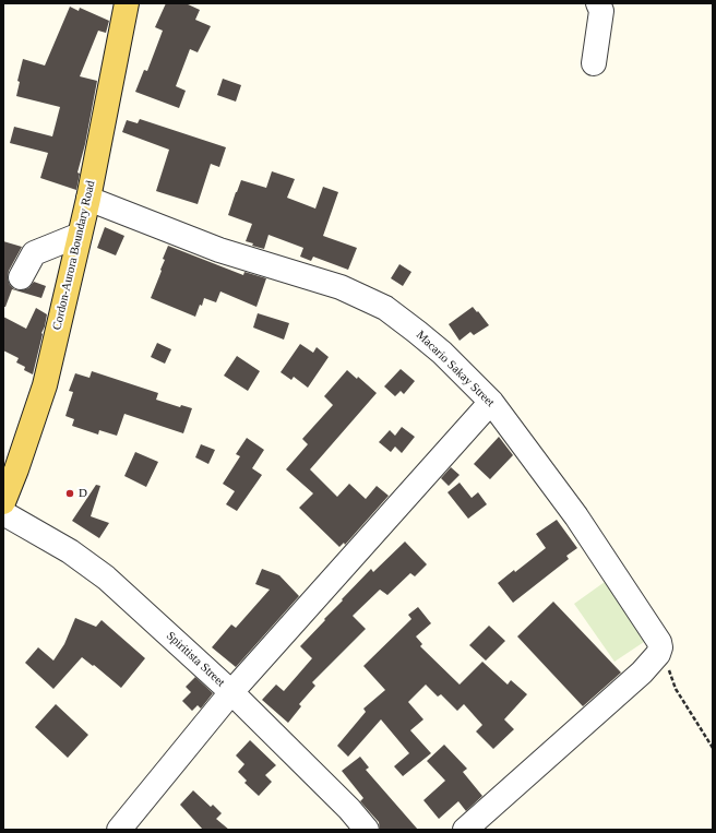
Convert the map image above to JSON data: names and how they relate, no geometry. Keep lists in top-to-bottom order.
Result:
{
  "streets": {
    "main road": ["Cordon-Aurora Boundary Road"],
    "street": ["Macario Sakay Street", "Spiritista Street"]
  },
  "crossings": [
    ["Cordon-Aurora Boundary Road", "Macario Sakay Street"]
  ],
  "places": ["D"]
}
